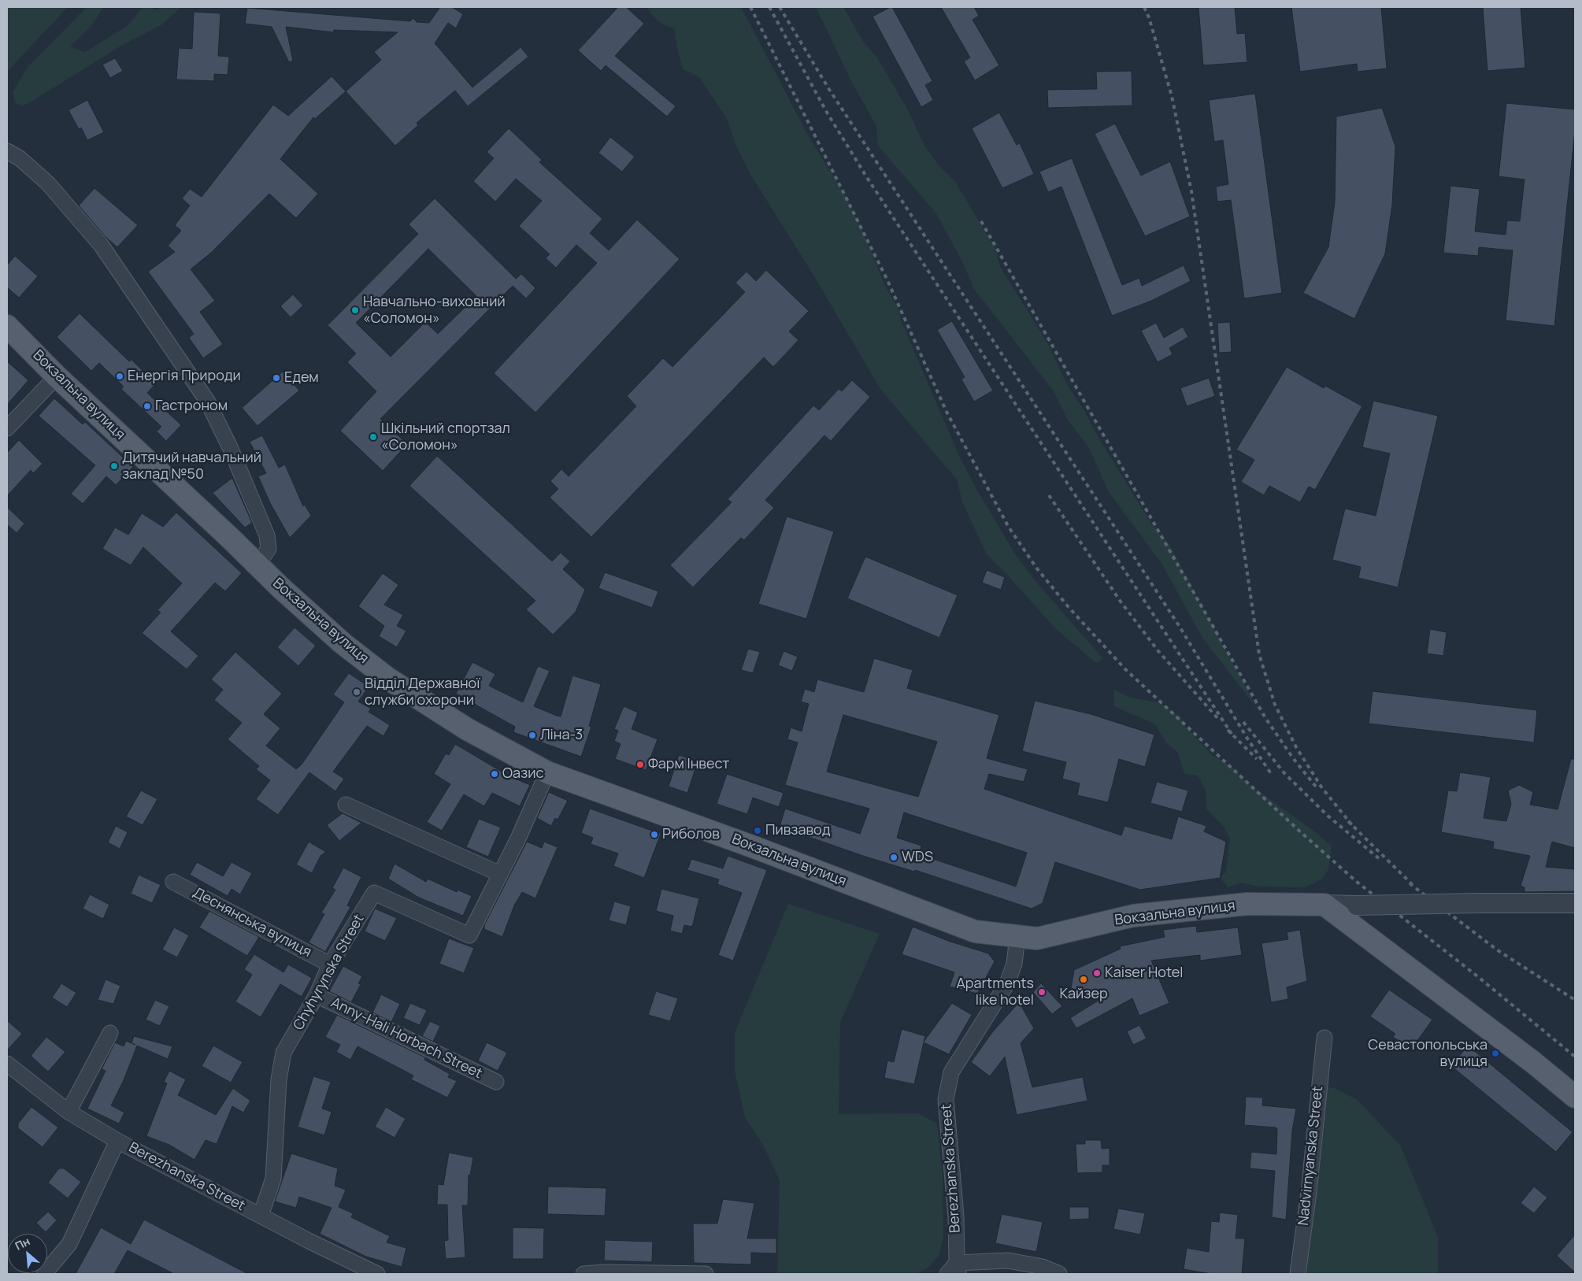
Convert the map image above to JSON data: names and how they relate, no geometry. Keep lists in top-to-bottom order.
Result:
{
  "streets": {
    "main road": ["Вокзальна вулиця"],
    "street": [
      "Деснянська вулиця",
      "Chyhyrynska Street",
      "Anny-Hali Horbach Street",
      "Nadvirnyanska Street",
      "Berezhanska Street"
    ]
  },
  "crossings": [
    ["Вокзальна вулиця", "Chyhyrynska Street"],
    ["Вокзальна вулиця", "Berezhanska Street"],
    ["Деснянська вулиця", "Chyhyrynska Street"],
    ["Chyhyrynska Street", "Anny-Hali Horbach Street"],
    ["Chyhyrynska Street", "Berezhanska Street"]
  ],
  "places": [
    "Навчально-виховний «Соломон»",
    "Енергія Природи",
    "Едем",
    "Гастроном",
    "Шкільний спортзал «Соломон»",
    "Дитячий навчальний заклад №50",
    "Відділ Державної служби охорони",
    "Ліна-3",
    "Фарм Інвест",
    "Оазис",
    "Пивзавод",
    "Риболов",
    "WDS",
    "Kaiser Hotel",
    "Кайзер",
    "Apartments like hotel",
    "Севастопольська вулиця"
  ],
  "north": "top left"
}
